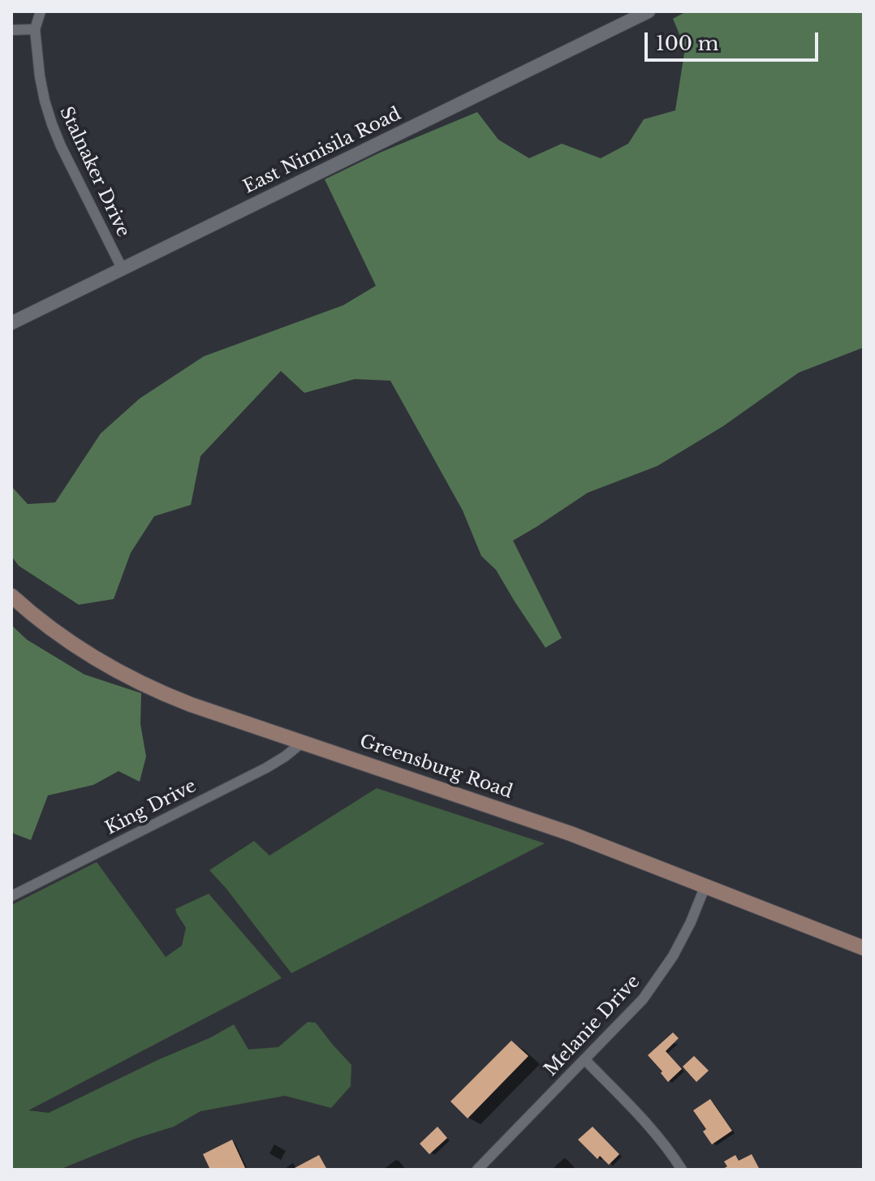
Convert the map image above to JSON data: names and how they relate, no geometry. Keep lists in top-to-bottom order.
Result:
{
  "streets": {
    "main road": ["Greensburg Road"],
    "street": [
      "East Nimisila Road",
      "Stalnaker Drive",
      "King Drive",
      "Melanie Drive"
    ]
  },
  "crossings": [
    ["East Nimisila Road", "Stalnaker Drive"],
    ["Greensburg Road", "King Drive"],
    ["Greensburg Road", "Melanie Drive"]
  ],
  "scale_bar": "100 m"
}
